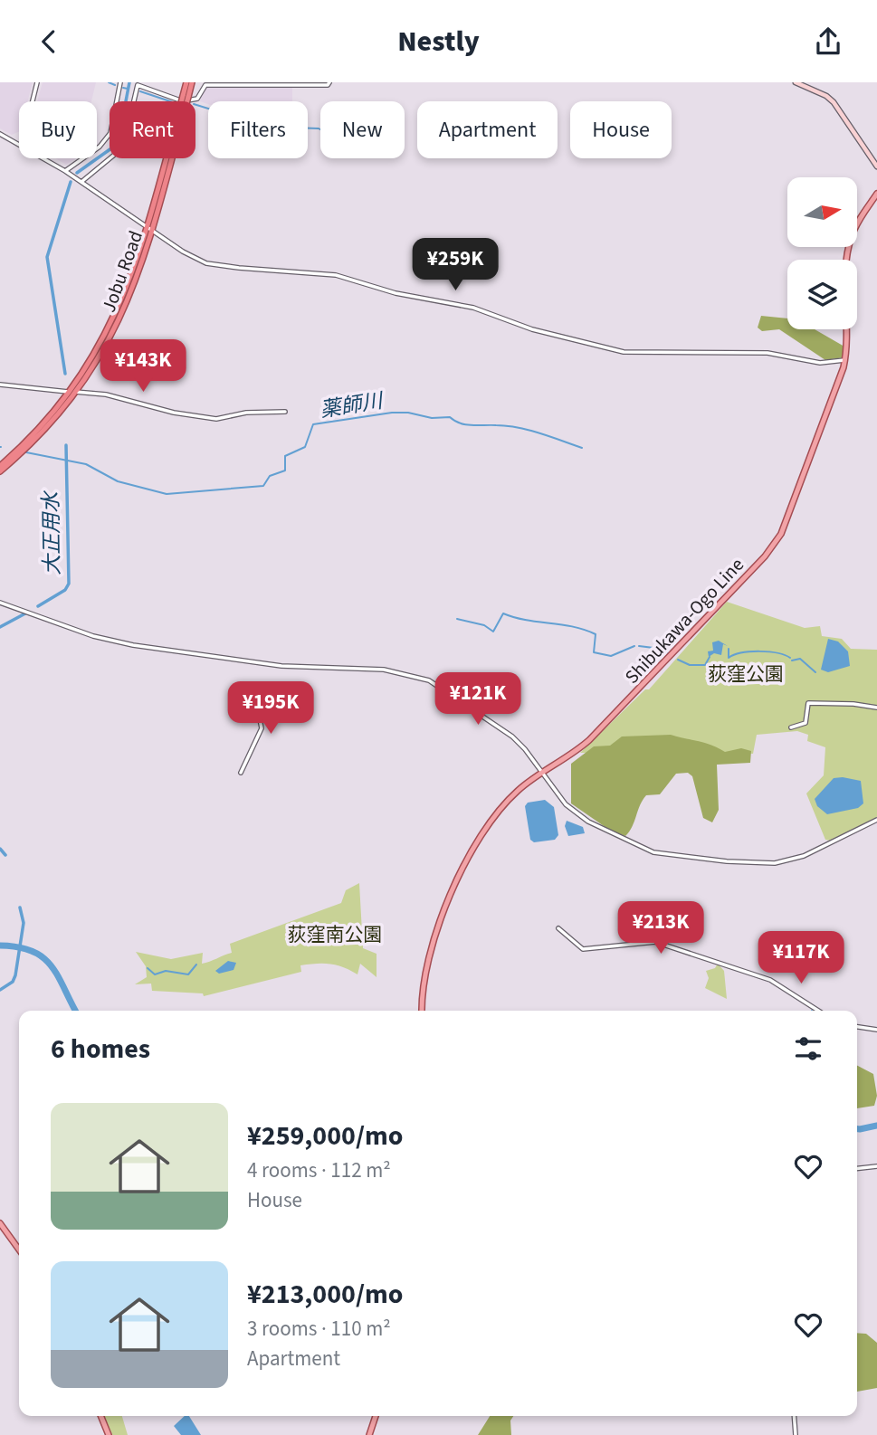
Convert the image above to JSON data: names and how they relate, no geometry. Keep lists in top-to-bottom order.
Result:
{
  "streets": {
    "highway": ["Jobu Road"],
    "main road": ["Shibukawa-Ogo Line"]
  },
  "water": ["薬師川", "大正用水"],
  "parks": ["荻窪公園", "荻窪南公園"],
  "north": "right",
  "page": {
    "header": "Nestly",
    "chip": [
      "Buy",
      "Rent",
      "Filters",
      "New",
      "Apartment",
      "House"
    ],
    "price": [
      "¥259K",
      "¥143K",
      "¥121K",
      "¥195K",
      "¥213K",
      "¥117K"
    ],
    "heading": "6 homes",
    "list": [
      {
        "name": "¥259,000/mo",
        "note": "4 rooms · 112 m² · House"
      },
      {
        "name": "¥213,000/mo",
        "note": "3 rooms · 110 m² · Apartment"
      }
    ]
  }
}
